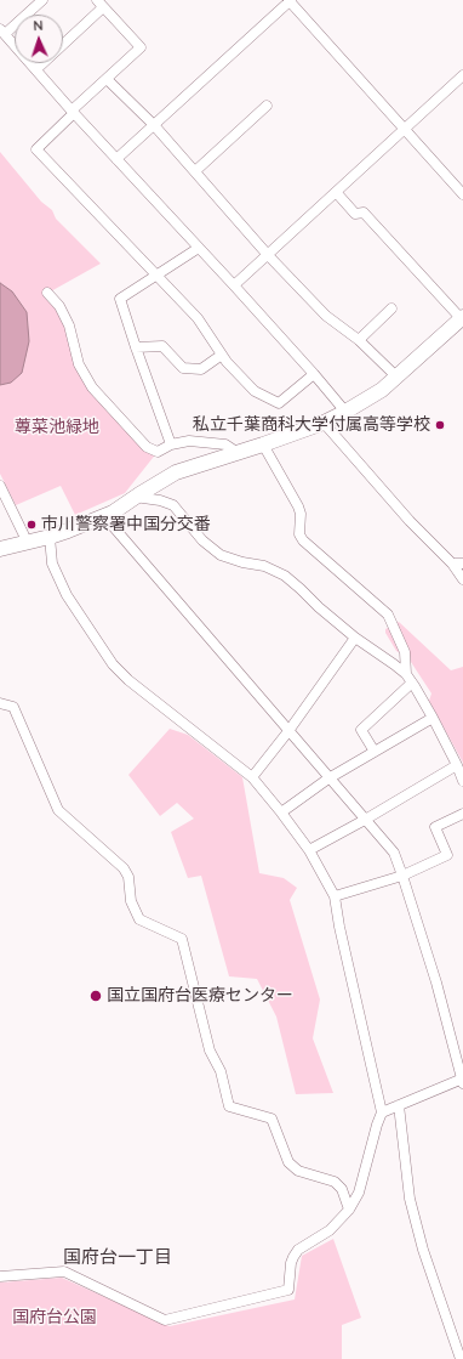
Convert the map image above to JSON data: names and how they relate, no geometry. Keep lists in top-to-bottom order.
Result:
{
  "districts": ["国府台一丁目"],
  "parks": ["蓴菜池緑地", "国府台公園"],
  "places": ["私立千葉商科大学付属高等学校", "市川警察署中国分交番", "国立国府台医療センター"],
  "north": "top"
}
